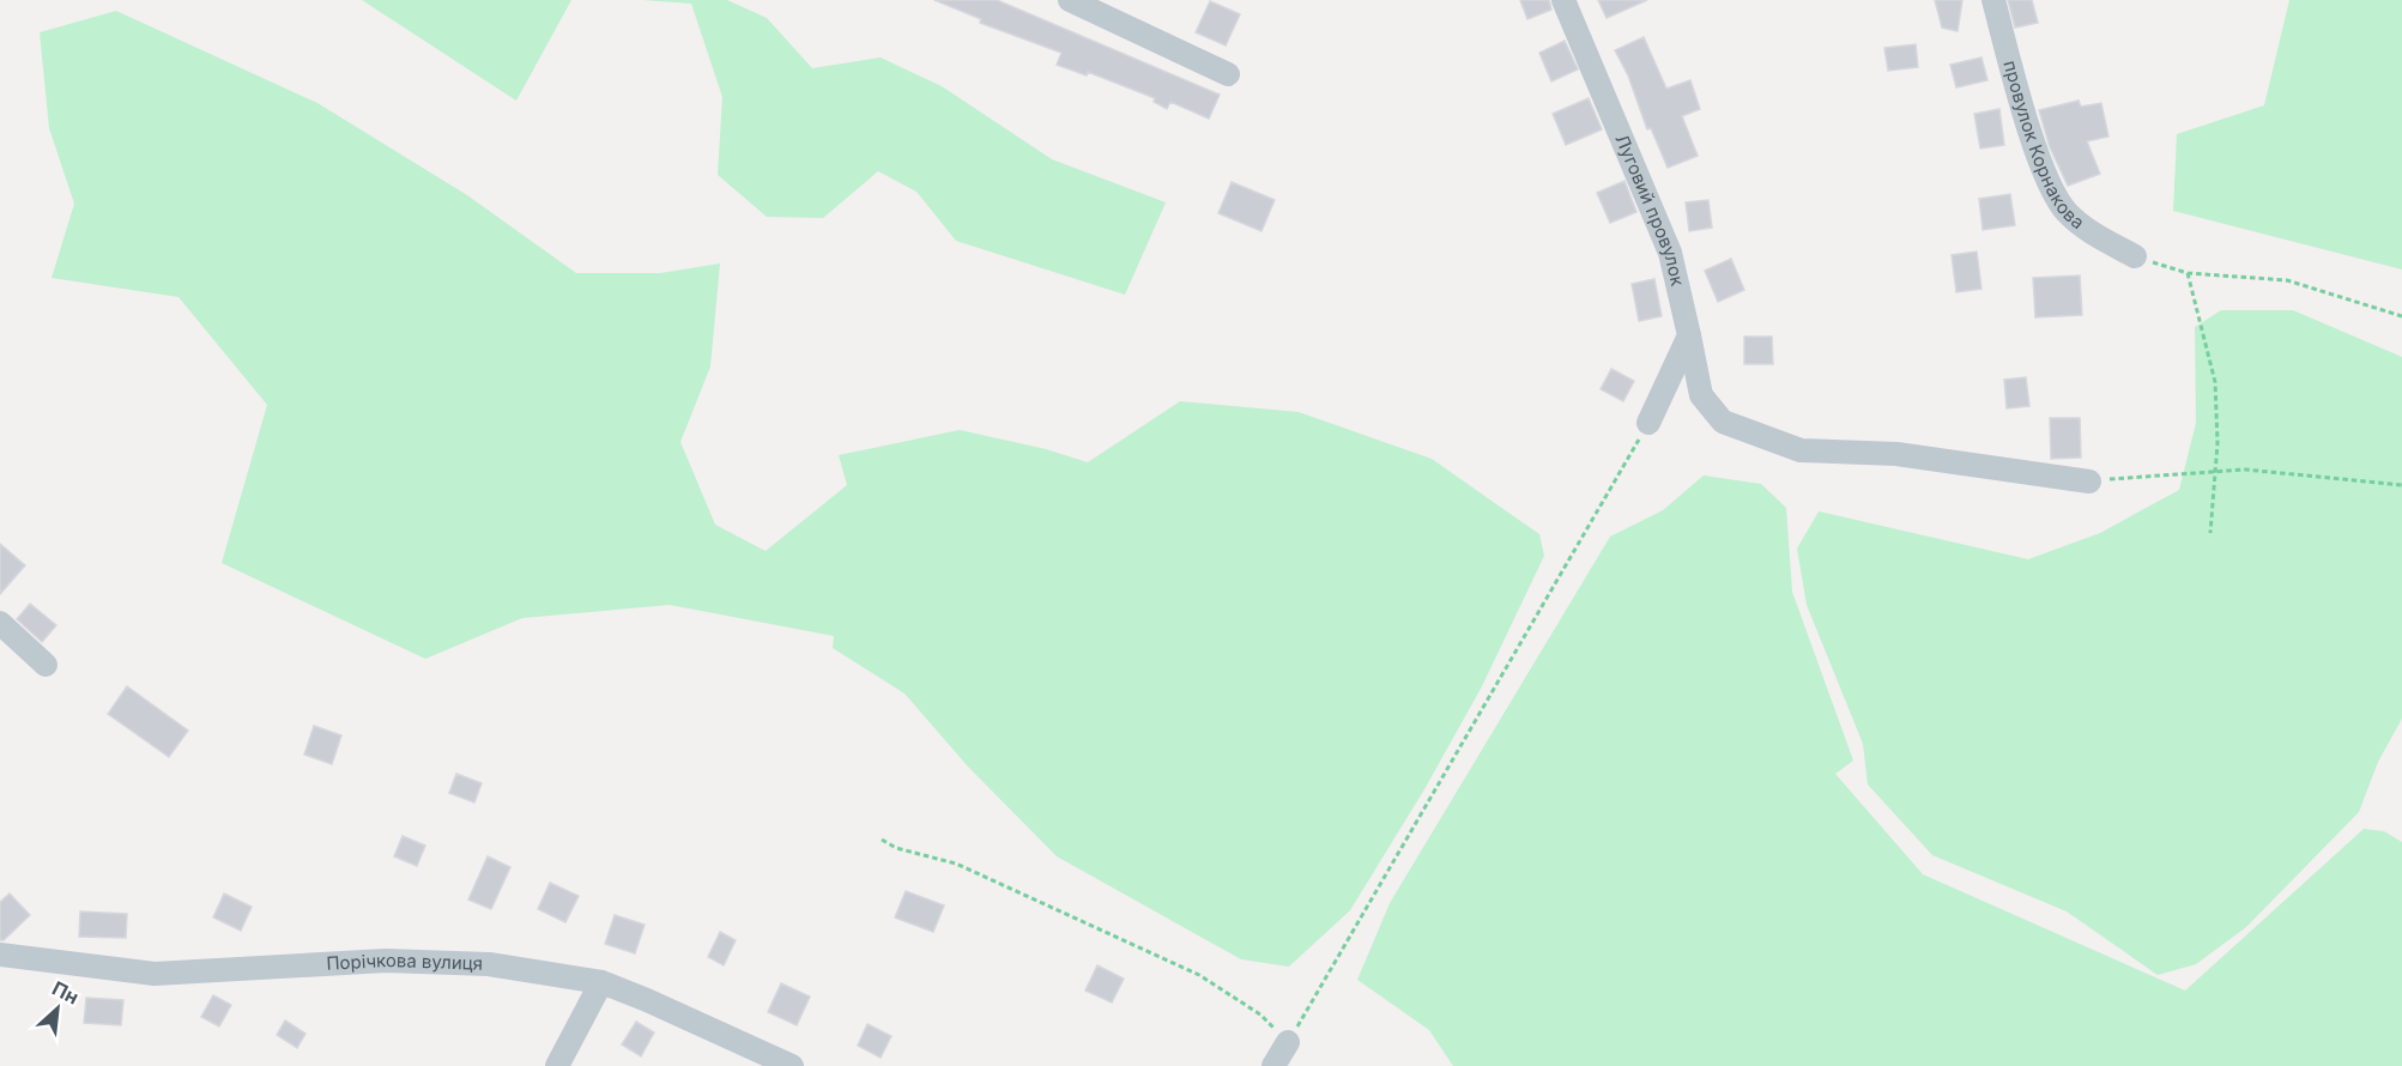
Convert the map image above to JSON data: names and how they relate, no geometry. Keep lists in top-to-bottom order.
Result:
{
  "streets": {
    "street": ["провулок Корнакова", "Луговий провулок", "Порічкова вулиця"]
  },
  "north": "top right"
}
